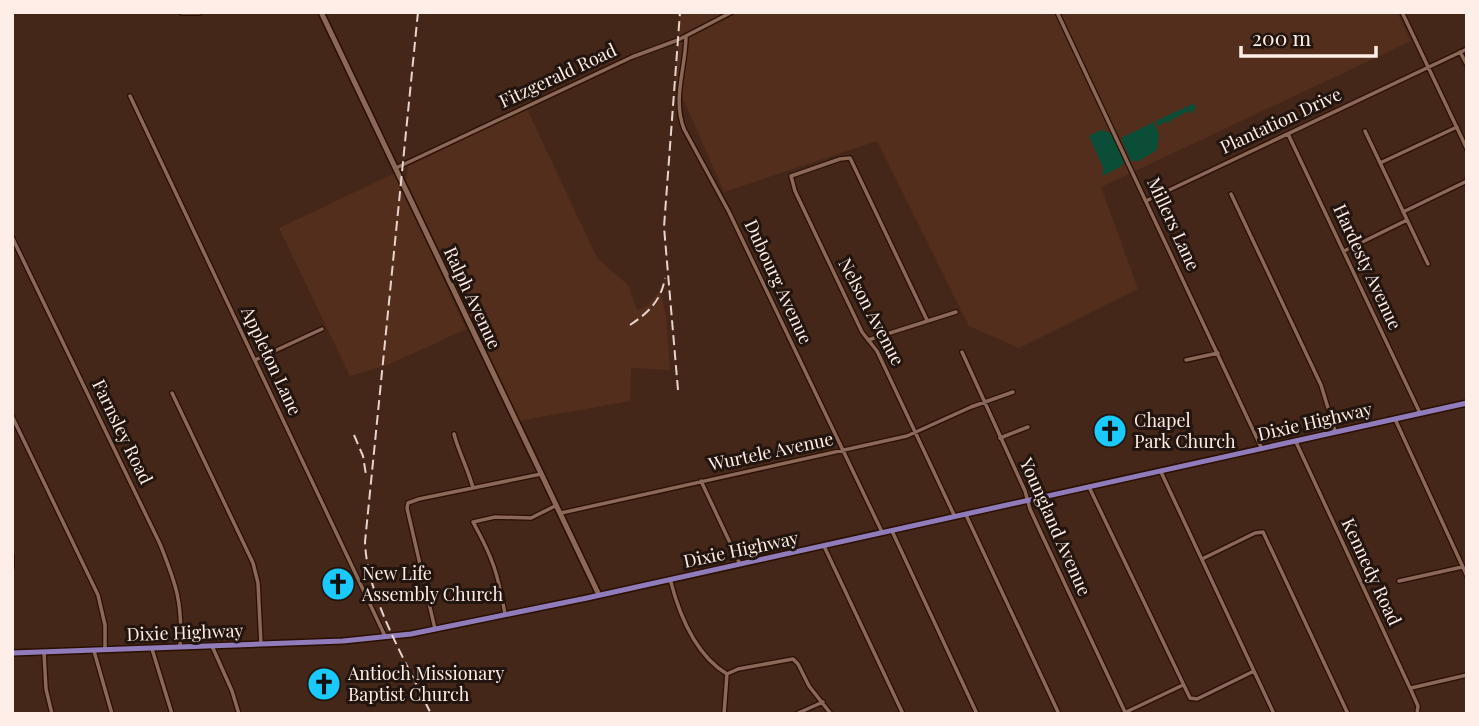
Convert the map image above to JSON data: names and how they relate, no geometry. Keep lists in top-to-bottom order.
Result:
{
  "streets": {
    "main road": ["Dixie Highway"],
    "street": [
      "Fitzgerald Road",
      "Plantation Drive",
      "Millers Lane",
      "Hardesty Avenue",
      "Dubourg Avenue",
      "Ralph Avenue",
      "Nelson Avenue",
      "Appleton Lane",
      "Farnsley Road",
      "Wurtele Avenue",
      "Youngland Avenue",
      "Kennedy Road"
    ]
  },
  "crossings": [
    ["Fitzgerald Road", "Dubourg Avenue"],
    ["Fitzgerald Road", "Ralph Avenue"],
    ["Plantation Drive", "Millers Lane"],
    ["Plantation Drive", "Hardesty Avenue"],
    ["Millers Lane", "Dixie Highway"],
    ["Hardesty Avenue", "Dixie Highway"],
    ["Dubourg Avenue", "Dixie Highway"],
    ["Dubourg Avenue", "Wurtele Avenue"],
    ["Ralph Avenue", "Dixie Highway"],
    ["Ralph Avenue", "Wurtele Avenue"],
    ["Nelson Avenue", "Dixie Highway"],
    ["Nelson Avenue", "Wurtele Avenue"],
    ["Appleton Lane", "Dixie Highway"],
    ["Dixie Highway", "Farnsley Road"],
    ["Dixie Highway", "Youngland Avenue"],
    ["Dixie Highway", "Kennedy Road"],
    ["Wurtele Avenue", "Youngland Avenue"]
  ],
  "places": {
    "church": ["Chapel Park Church", "New Life Assembly Church", "Antioch Missionary Baptist Church"]
  },
  "scale_bar": "200 m"
}
